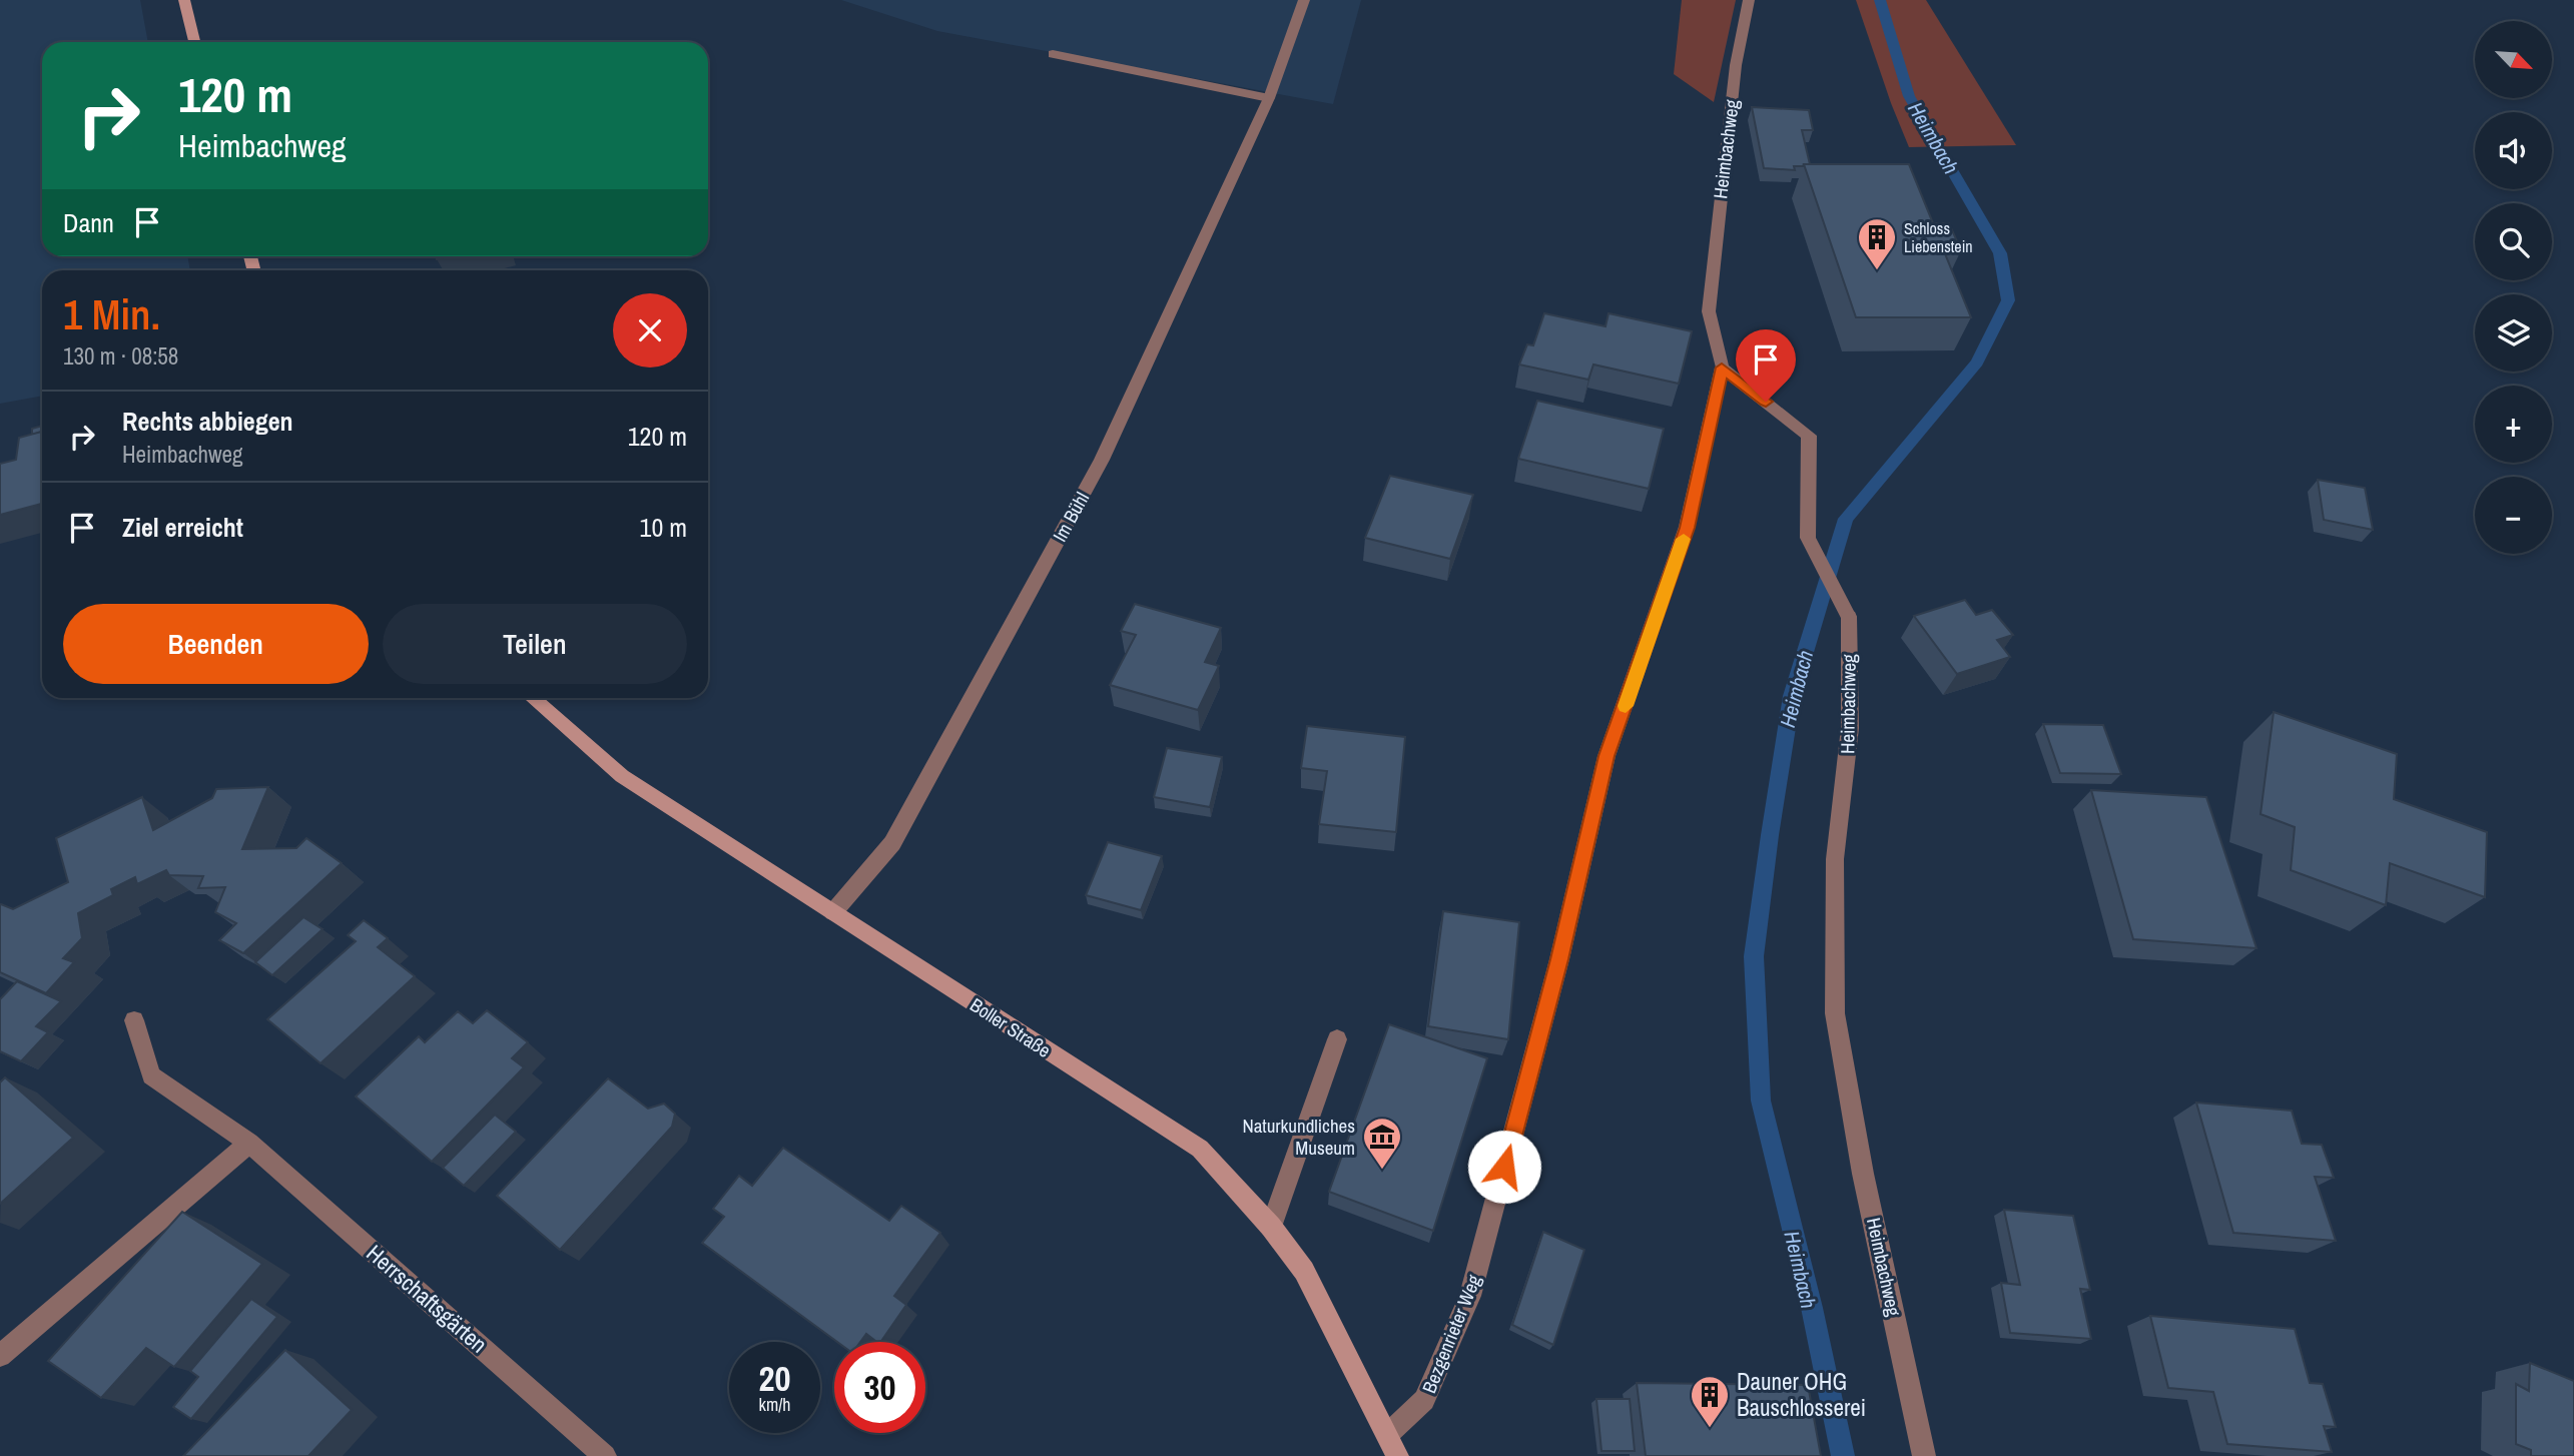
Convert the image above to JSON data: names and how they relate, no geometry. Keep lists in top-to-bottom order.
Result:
{
  "streets": {
    "main road": ["Boller Straße"],
    "street": [
      "Heimbachweg",
      "Im Bühl",
      "Herrschaftsgärten",
      "Bezgenrieter Weg"
    ]
  },
  "crossings": [
    ["Heimbachweg", "Bezgenrieter Weg"],
    ["Im Bühl", "Boller Straße"],
    ["Boller Straße", "Bezgenrieter Weg"]
  ],
  "water": ["Heimbach"],
  "places": {
    "building": ["Schloss Liebenstein", "Dauner OHG Bauschlosserei"],
    "museum": ["Naturkundliches Museum"]
  },
  "north": "bottom right",
  "page": {
    "map_buttons": ["+", "−"],
    "turn": ["120 m", "Heimbachweg"],
    "then": "Dann",
    "heading": ["1 Min.", "130 m · 08:58"],
    "list": [
      {
        "name": "Rechts abbiegen",
        "note": "Heimbachweg",
        "value": "120 m"
      },
      {
        "name": "Ziel erreicht",
        "value": "10 m"
      }
    ],
    "buttons": ["Beenden", "Teilen"],
    "speed": "20 km/h",
    "limit": "30"
  }
}
